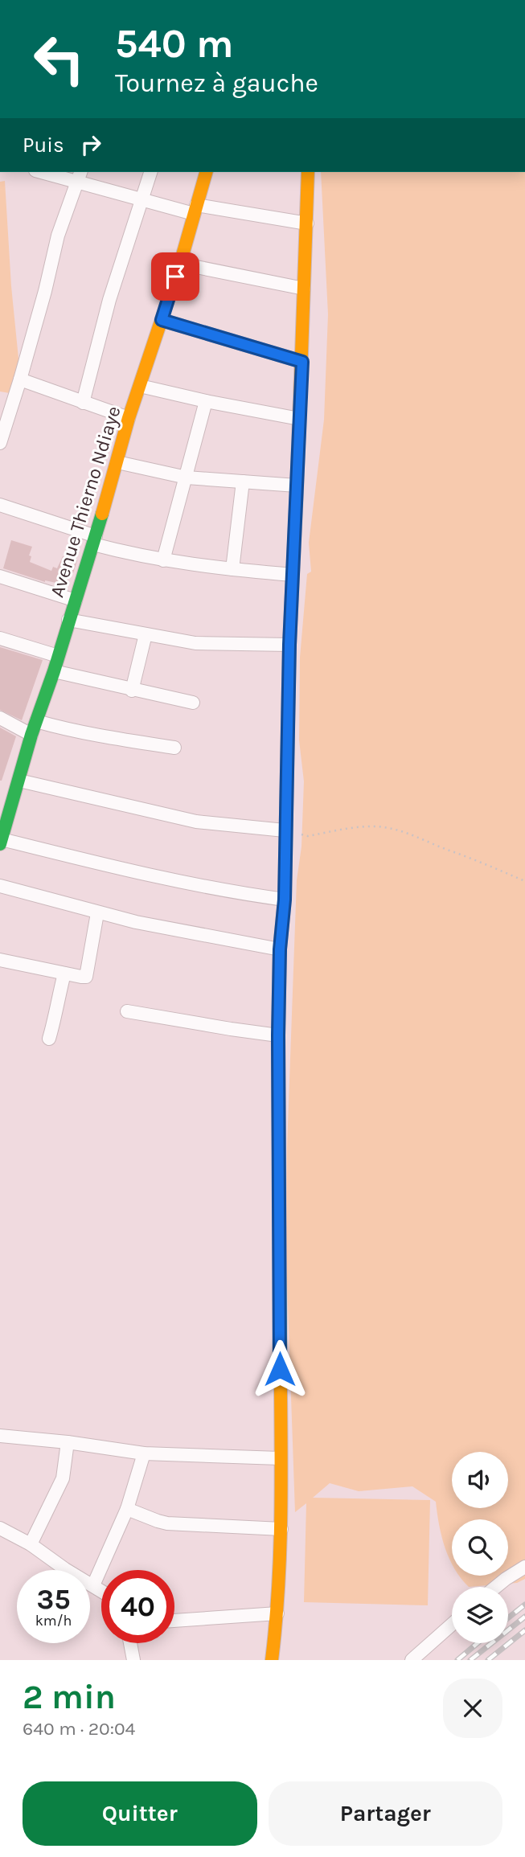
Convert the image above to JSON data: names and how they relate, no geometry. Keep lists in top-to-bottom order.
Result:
{
  "streets": {
    "street": ["Avenue Thierno Ndiaye"]
  },
  "page": {
    "turn": ["540 m", "Tournez à gauche"],
    "then": "Puis",
    "speed": "35 km/h",
    "limit": "40",
    "heading": ["2 min", "640 m · 20:04"],
    "buttons": ["Quitter", "Partager"]
  }
}
